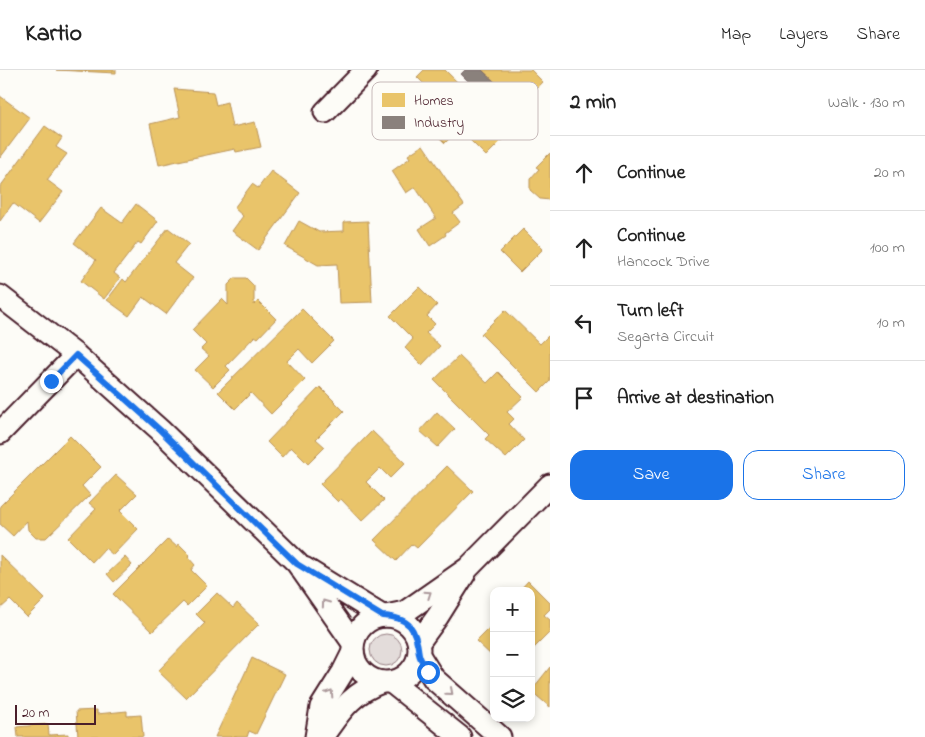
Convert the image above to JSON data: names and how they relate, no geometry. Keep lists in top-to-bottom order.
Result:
{
  "legend": ["Homes", "Industry"],
  "scale_bar": "20 m",
  "page": {
    "header": "Kartio",
    "nav": ["Map", "Layers", "Share"],
    "heading": ["2 min", "Walk · 130 m"],
    "list": [
      ["Continue", "20 m"],
      ["Continue", "Hancock Drive", "100 m"],
      ["Turn left", "Segarta Circuit", "10 m"],
      "Arrive at destination"
    ],
    "buttons": ["Save", "Share"],
    "map_buttons": ["+", "−"],
    "scale": "20 m"
  }
}
